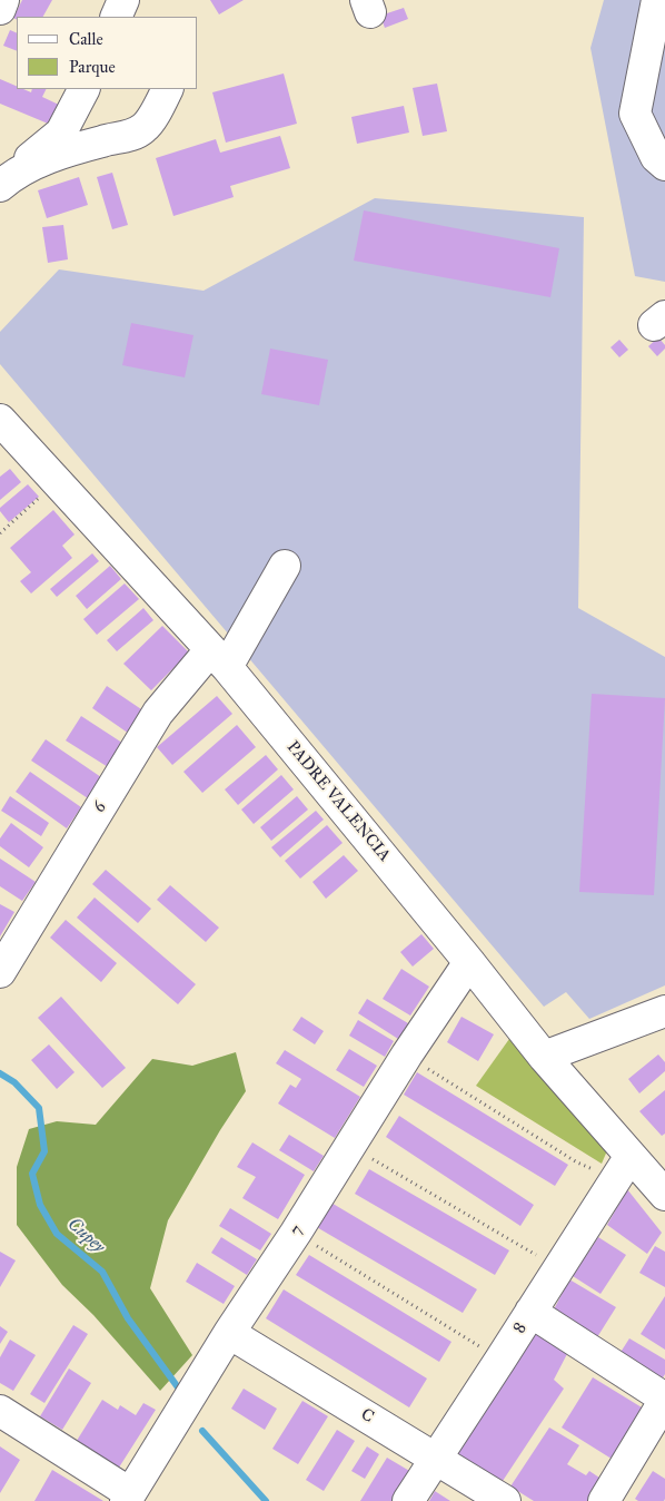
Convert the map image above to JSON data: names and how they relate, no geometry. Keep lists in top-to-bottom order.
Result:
{
  "streets": {
    "street": [
      "PADRE VALENCIA",
      "6",
      "7",
      "8",
      "C"
    ]
  },
  "crossings": [
    ["PADRE VALENCIA", "6"],
    ["PADRE VALENCIA", "7"],
    ["PADRE VALENCIA", "8"],
    ["7", "C"],
    ["8", "C"]
  ],
  "water": ["Cupey"],
  "legend": ["Calle", "Parque"]
}
